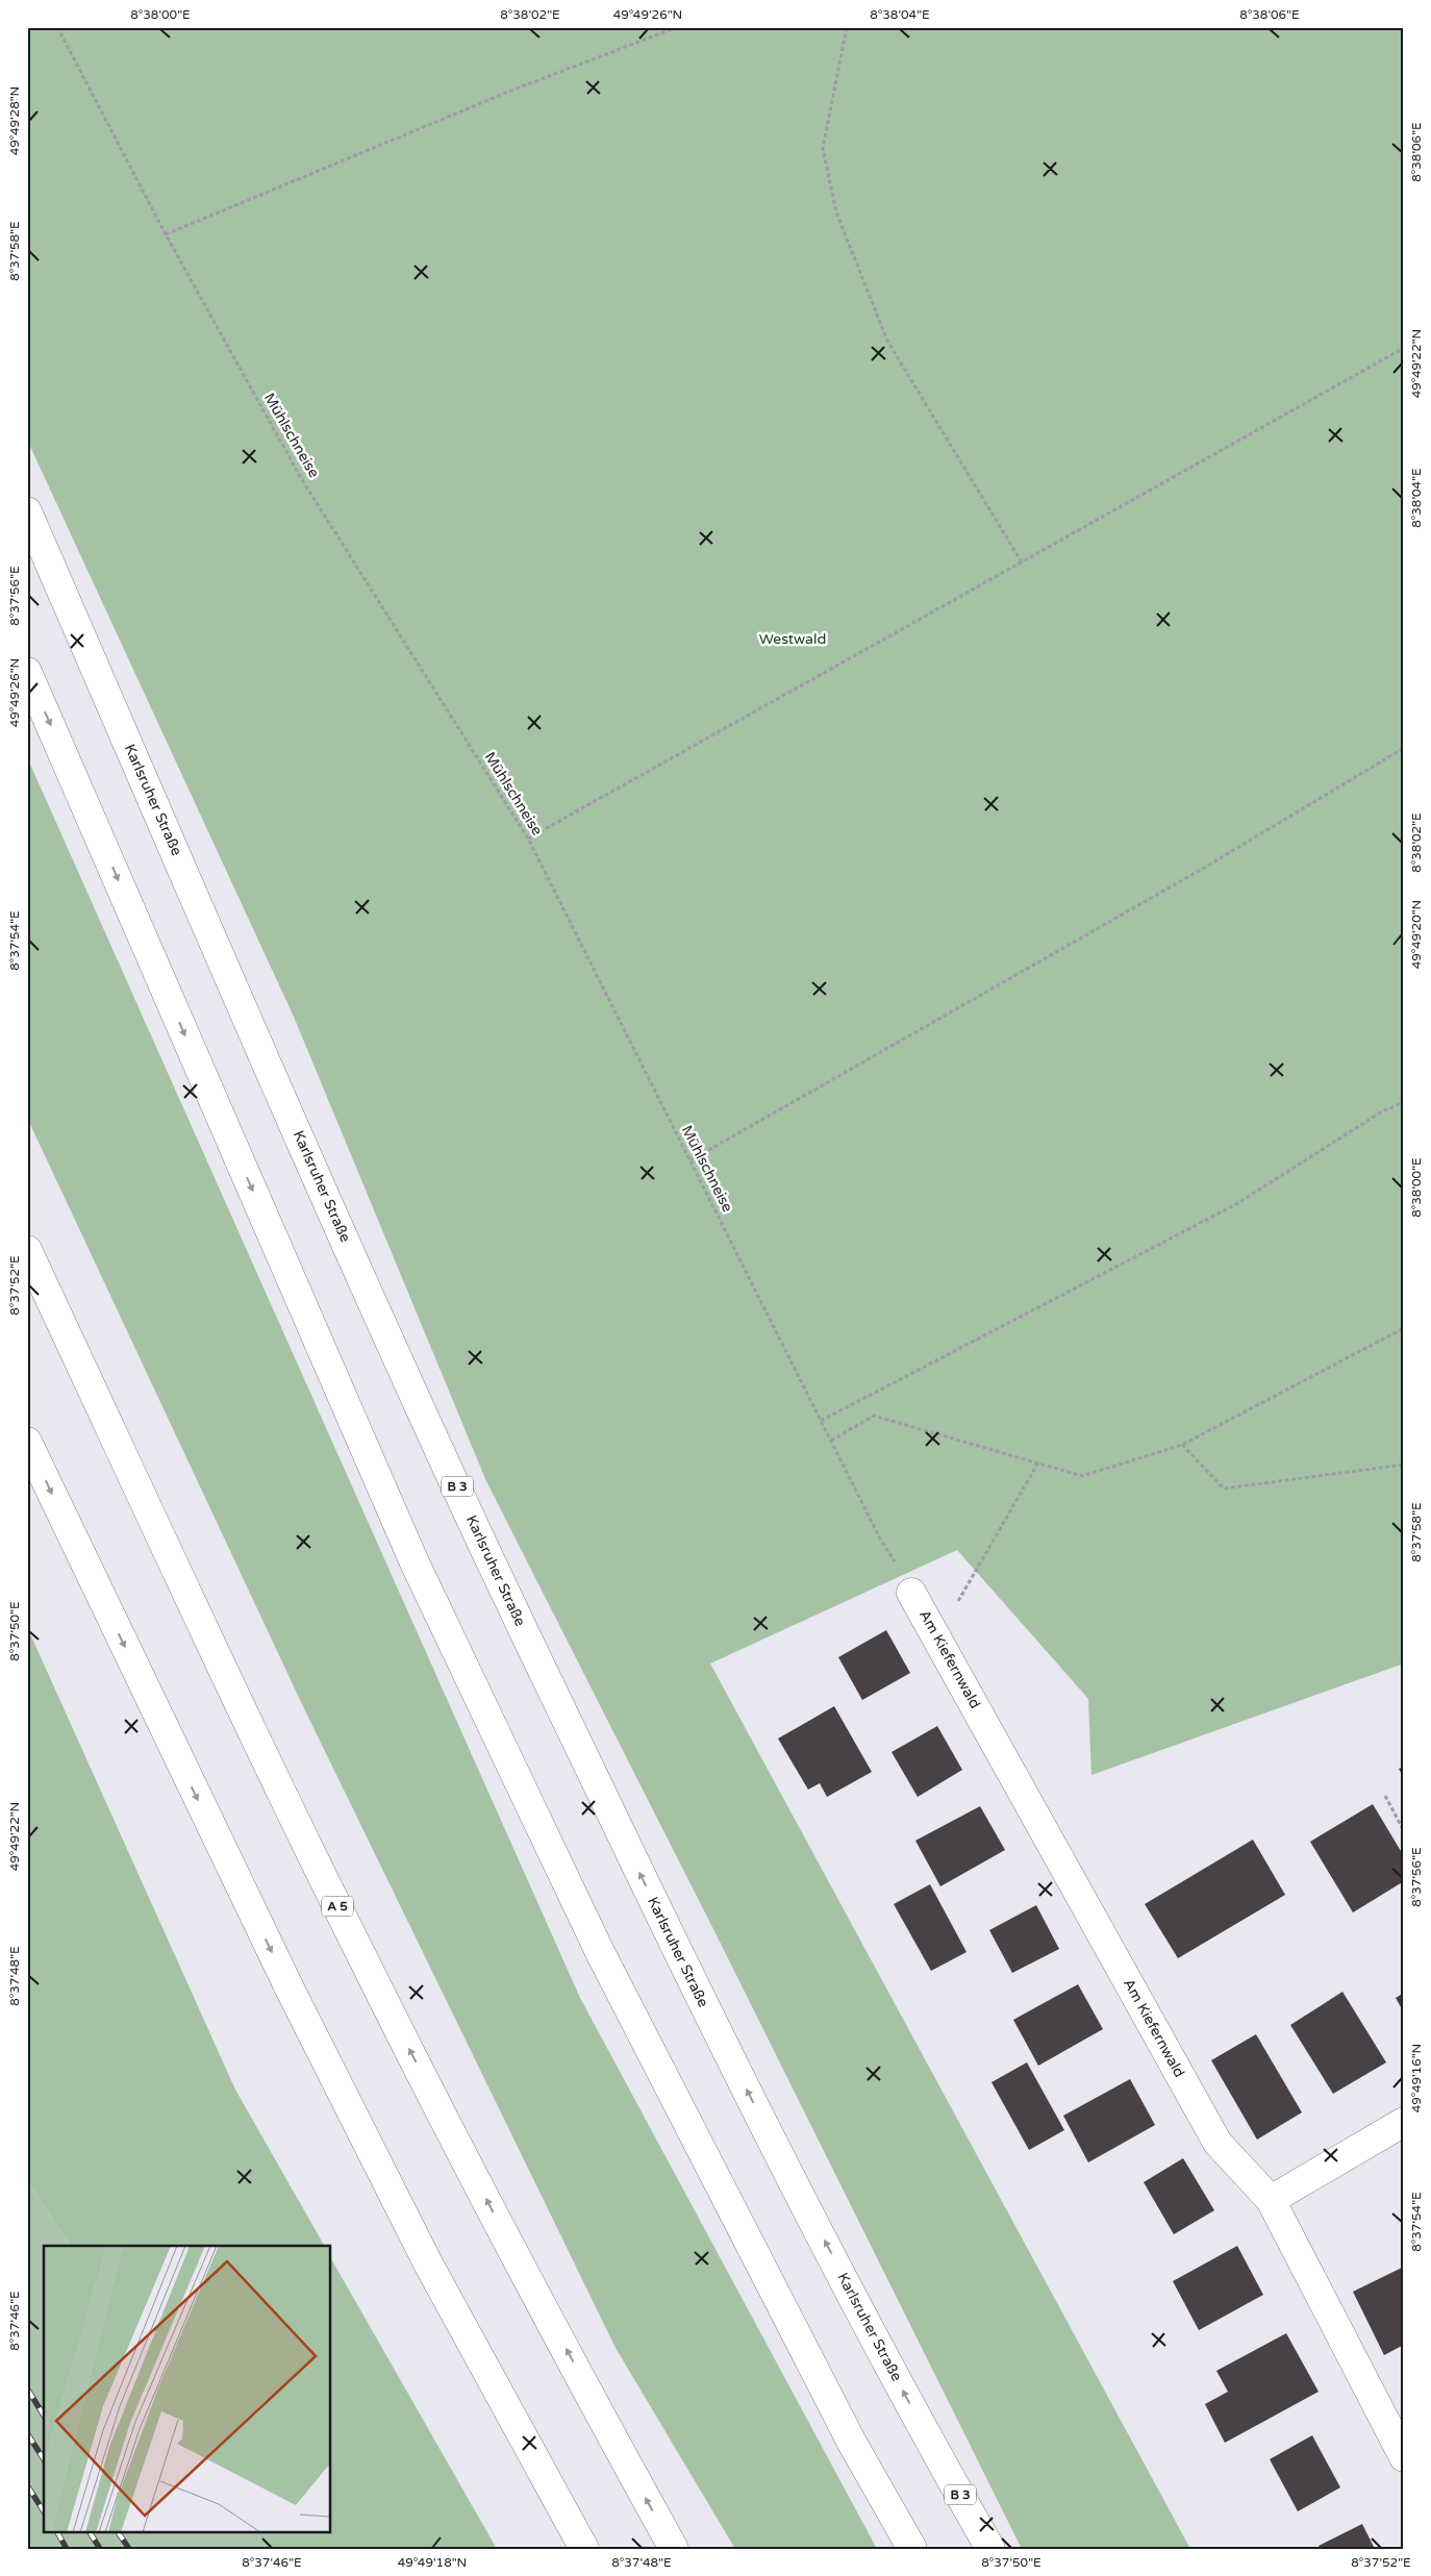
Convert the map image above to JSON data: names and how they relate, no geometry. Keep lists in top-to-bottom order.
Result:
{
  "streets": {
    "main road": [
      "Karlsruher Straße",
      "B 3",
      "Am Kiefernwald",
      "A 5"
    ],
    "path": ["Mühlschneise"]
  },
  "crossings": [
    ["Mühlschneise", "Am Kiefernwald"]
  ],
  "parks": ["Westwald"],
  "coordinates": [
    "8°38'00\"E",
    "8°38'02\"E",
    "49°49'26\"N",
    "8°38'04\"E",
    "8°38'06\"E",
    "49°49'28\"N",
    "8°37'58\"E",
    "49°49'22\"N",
    "8°37'56\"E",
    "49°49'20\"N",
    "8°37'54\"E",
    "8°37'52\"E",
    "8°37'50\"E",
    "8°37'48\"E",
    "49°49'16\"N",
    "8°37'46\"E",
    "49°49'18\"N"
  ]
}
